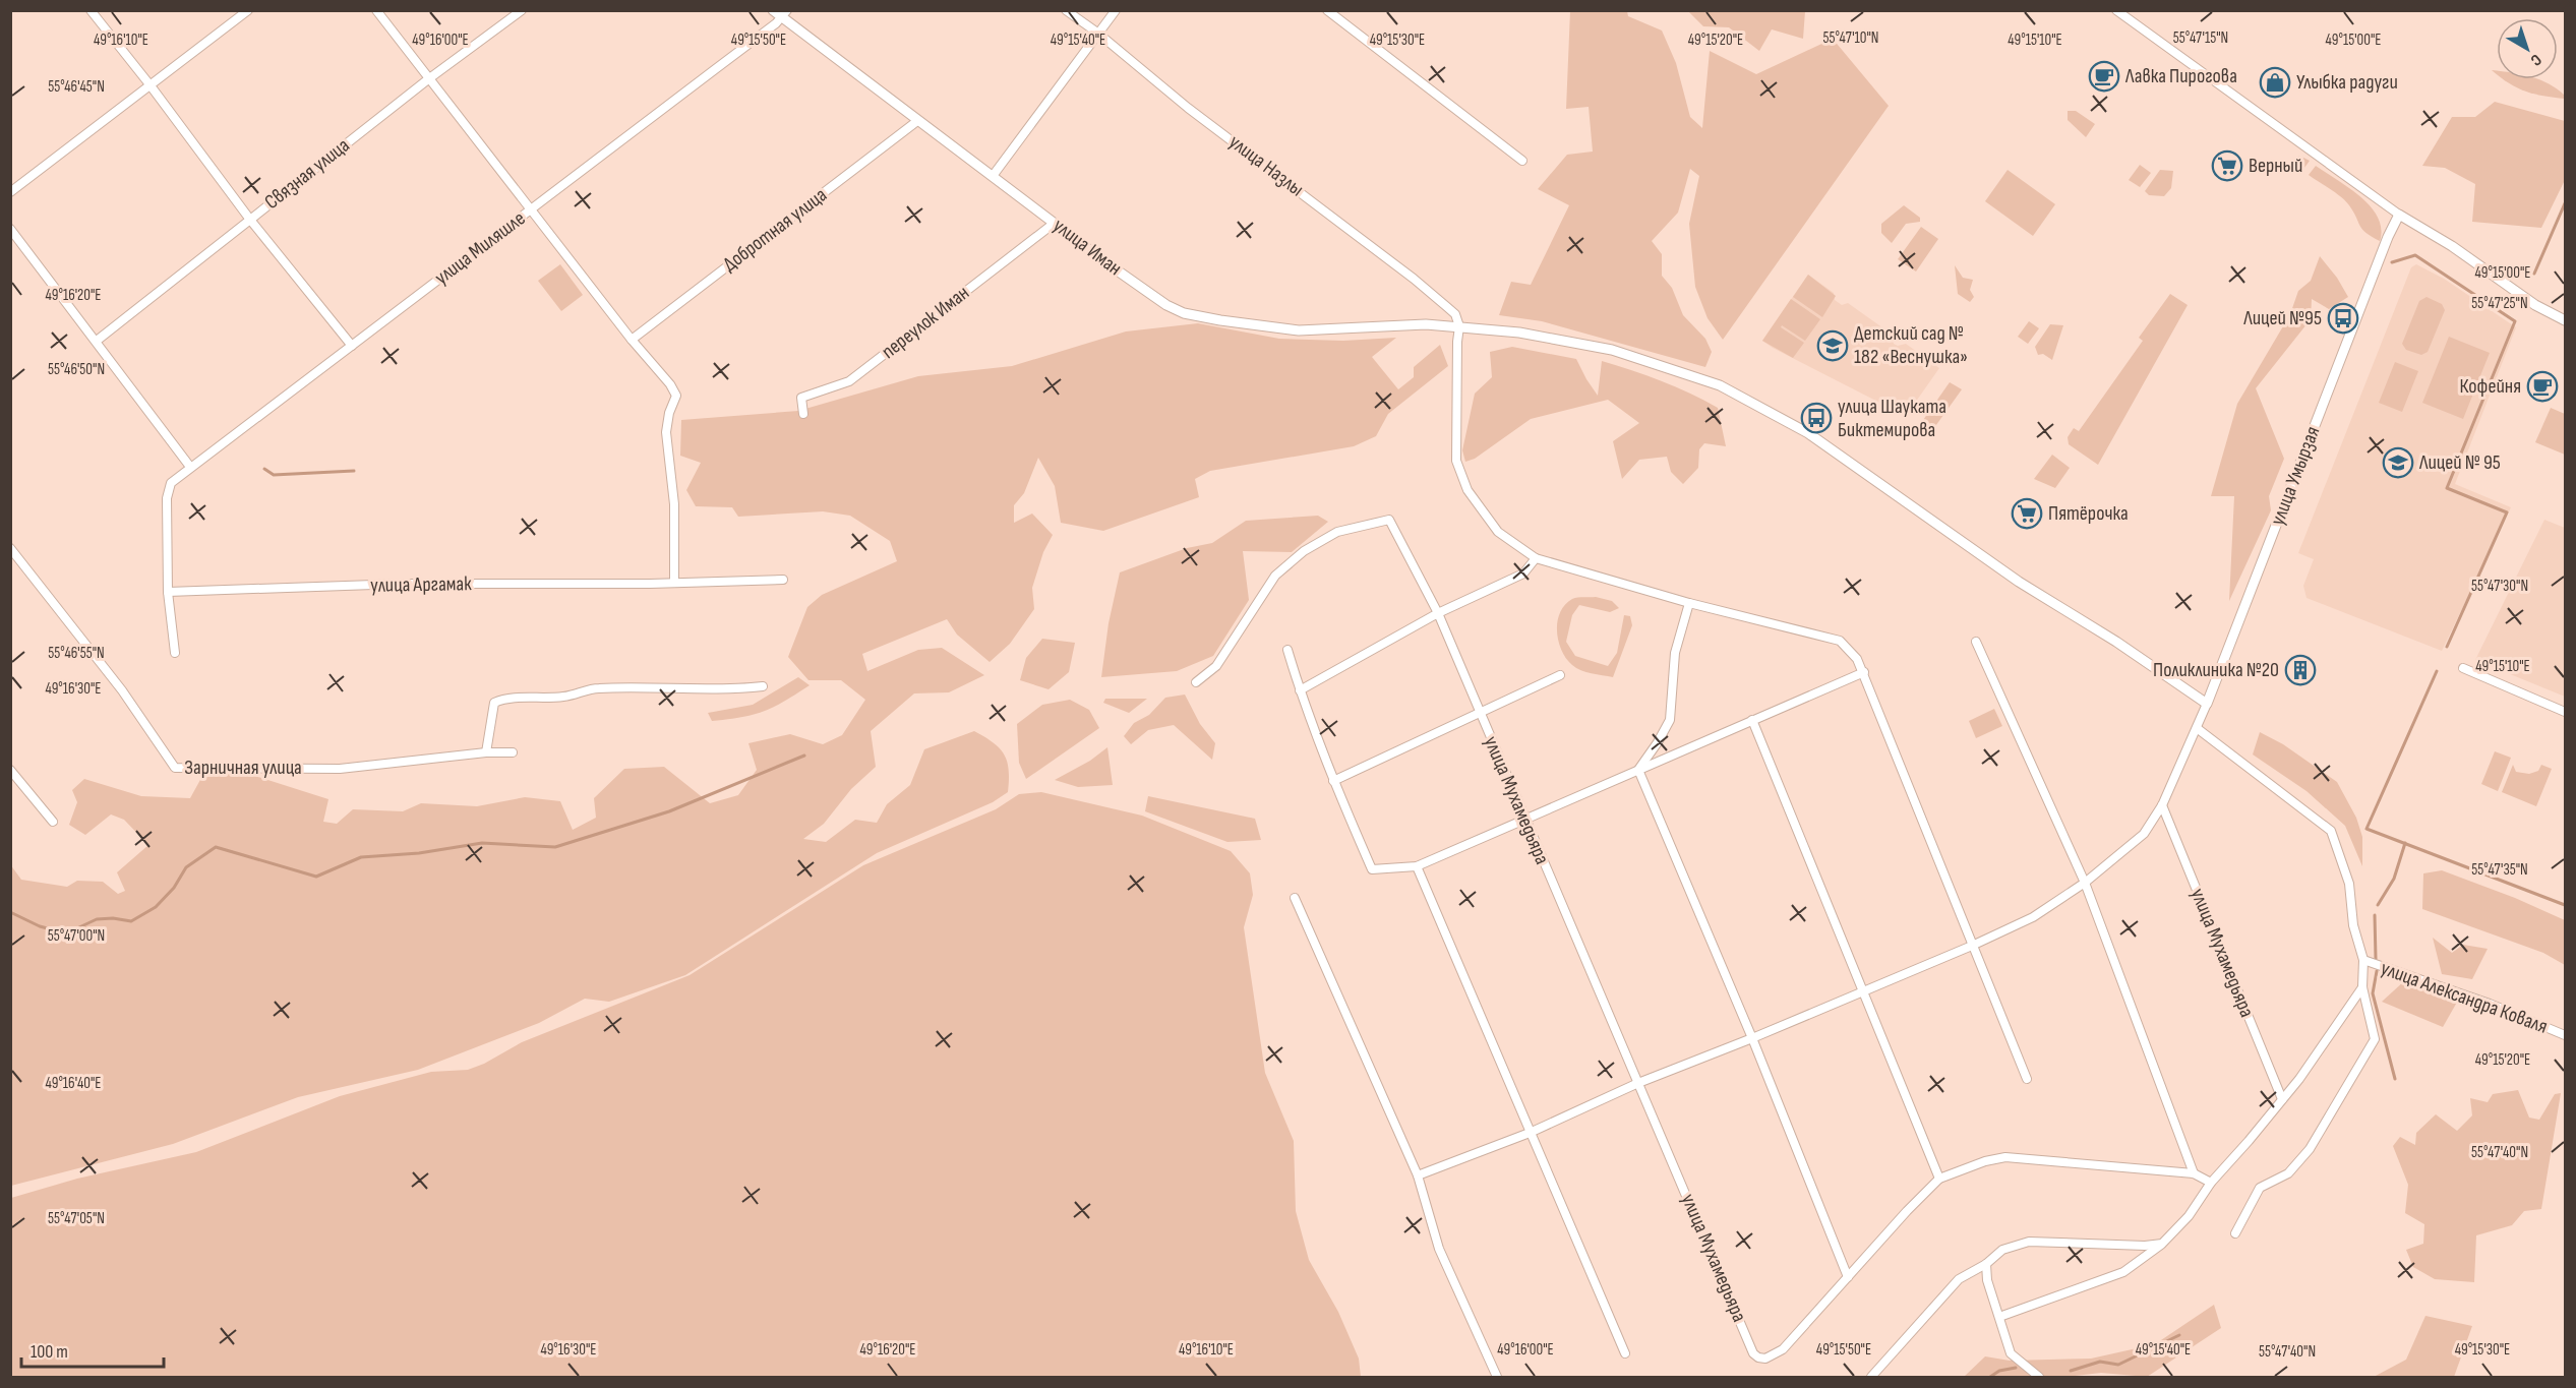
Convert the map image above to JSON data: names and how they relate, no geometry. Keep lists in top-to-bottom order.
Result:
{
  "streets": {
    "street": [
      "улица Назлы",
      "Связная улица",
      "Добротная улица",
      "улица Иман",
      "улица Миляшле",
      "переулок Иман",
      "улица Умырзая",
      "улица Аргамак",
      "Зарничная улица",
      "улица Мухамедьяра",
      "улица Александра Коваля"
    ]
  },
  "crossings": [
    ["улица Назлы", "улица Иман"],
    ["Добротная улица", "улица Иман"],
    ["улица Иман", "улица Миляшле"],
    ["улица Иман", "переулок Иман"],
    ["улица Иман", "улица Умырзая"],
    ["улица Миляшле", "улица Аргамак"],
    ["улица Умырзая", "улица Мухамедьяра"]
  ],
  "places": {
    "cafe": ["Лавка Пирогова", "Кофейня"],
    "shop": ["Улыбка радуги"],
    "supermarket": ["Верный", "Пятёрочка"],
    "bus stop": ["Лицей №95", "улица Шауката Биктемирова"],
    "school or university": ["Детский сад № 182 «Веснушка»", "Лицей № 95"],
    "building": ["Поликлиника №20"]
  },
  "scale_bar": "100 m",
  "north": "bottom right",
  "coordinates": [
    "55°47'10\"N",
    "55°47'15\"N",
    "49°16'10\"E",
    "49°16'00\"E",
    "49°15'40\"E",
    "49°15'30\"E",
    "49°15'20\"E",
    "49°15'10\"E",
    "49°15'00\"E",
    "49°15'50\"E",
    "55°46'45\"N",
    "49°16'20\"E",
    "55°47'25\"N",
    "55°46'50\"N",
    "55°47'30\"N",
    "55°46'55\"N",
    "49°16'30\"E",
    "55°47'35\"N",
    "55°47'00\"N",
    "49°16'40\"E",
    "55°47'40\"N",
    "55°47'05\"N"
  ]
}
